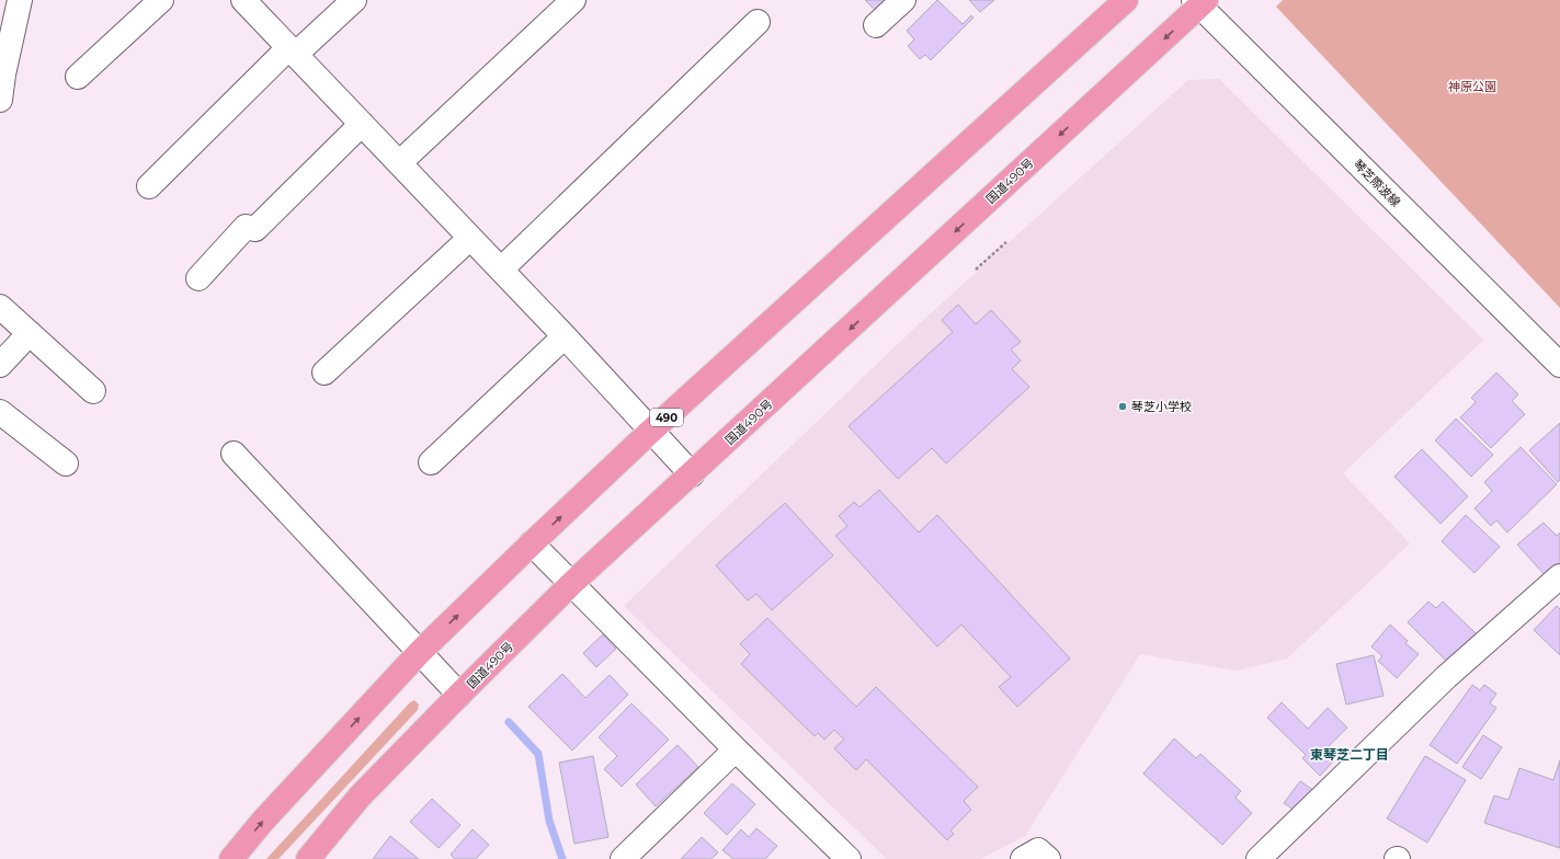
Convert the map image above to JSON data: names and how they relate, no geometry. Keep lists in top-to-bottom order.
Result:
{
  "streets": {
    "highway": ["国道490号", "490"],
    "street": ["琴芝際波線"]
  },
  "crossings": [
    ["国道490号", "琴芝際波線"]
  ],
  "districts": ["東琴芝二丁目"],
  "parks": ["神原公園"],
  "places": ["琴芝小学校"]
}
